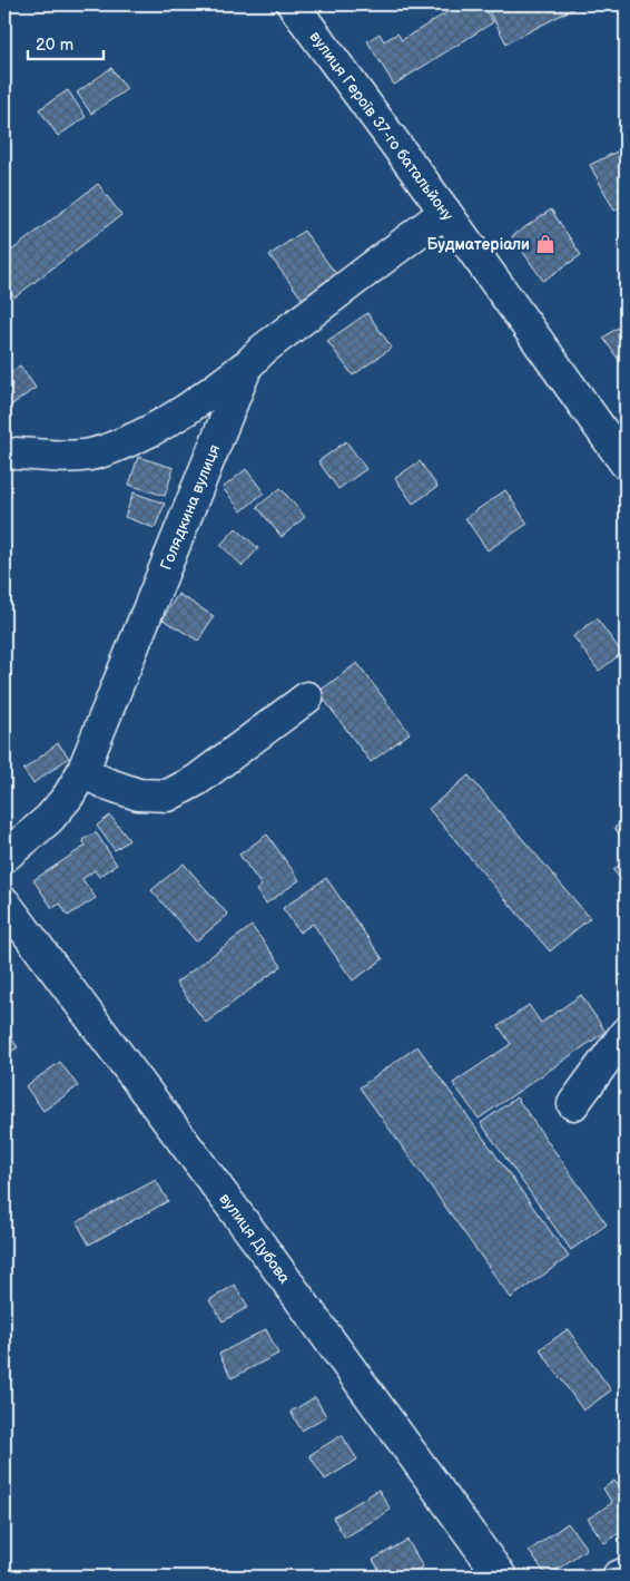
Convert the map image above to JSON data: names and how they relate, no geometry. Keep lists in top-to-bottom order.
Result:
{
  "streets": {
    "street": ["вулиця Героїв 37-го батальйону", "Голядкина вулиця", "вулиця Дубова"]
  },
  "crossings": [
    ["вулиця Героїв 37-го батальйону", "Голядкина вулиця"]
  ],
  "places": {
    "shop": ["Будматеріали"]
  },
  "scale_bar": "20 m"
}
